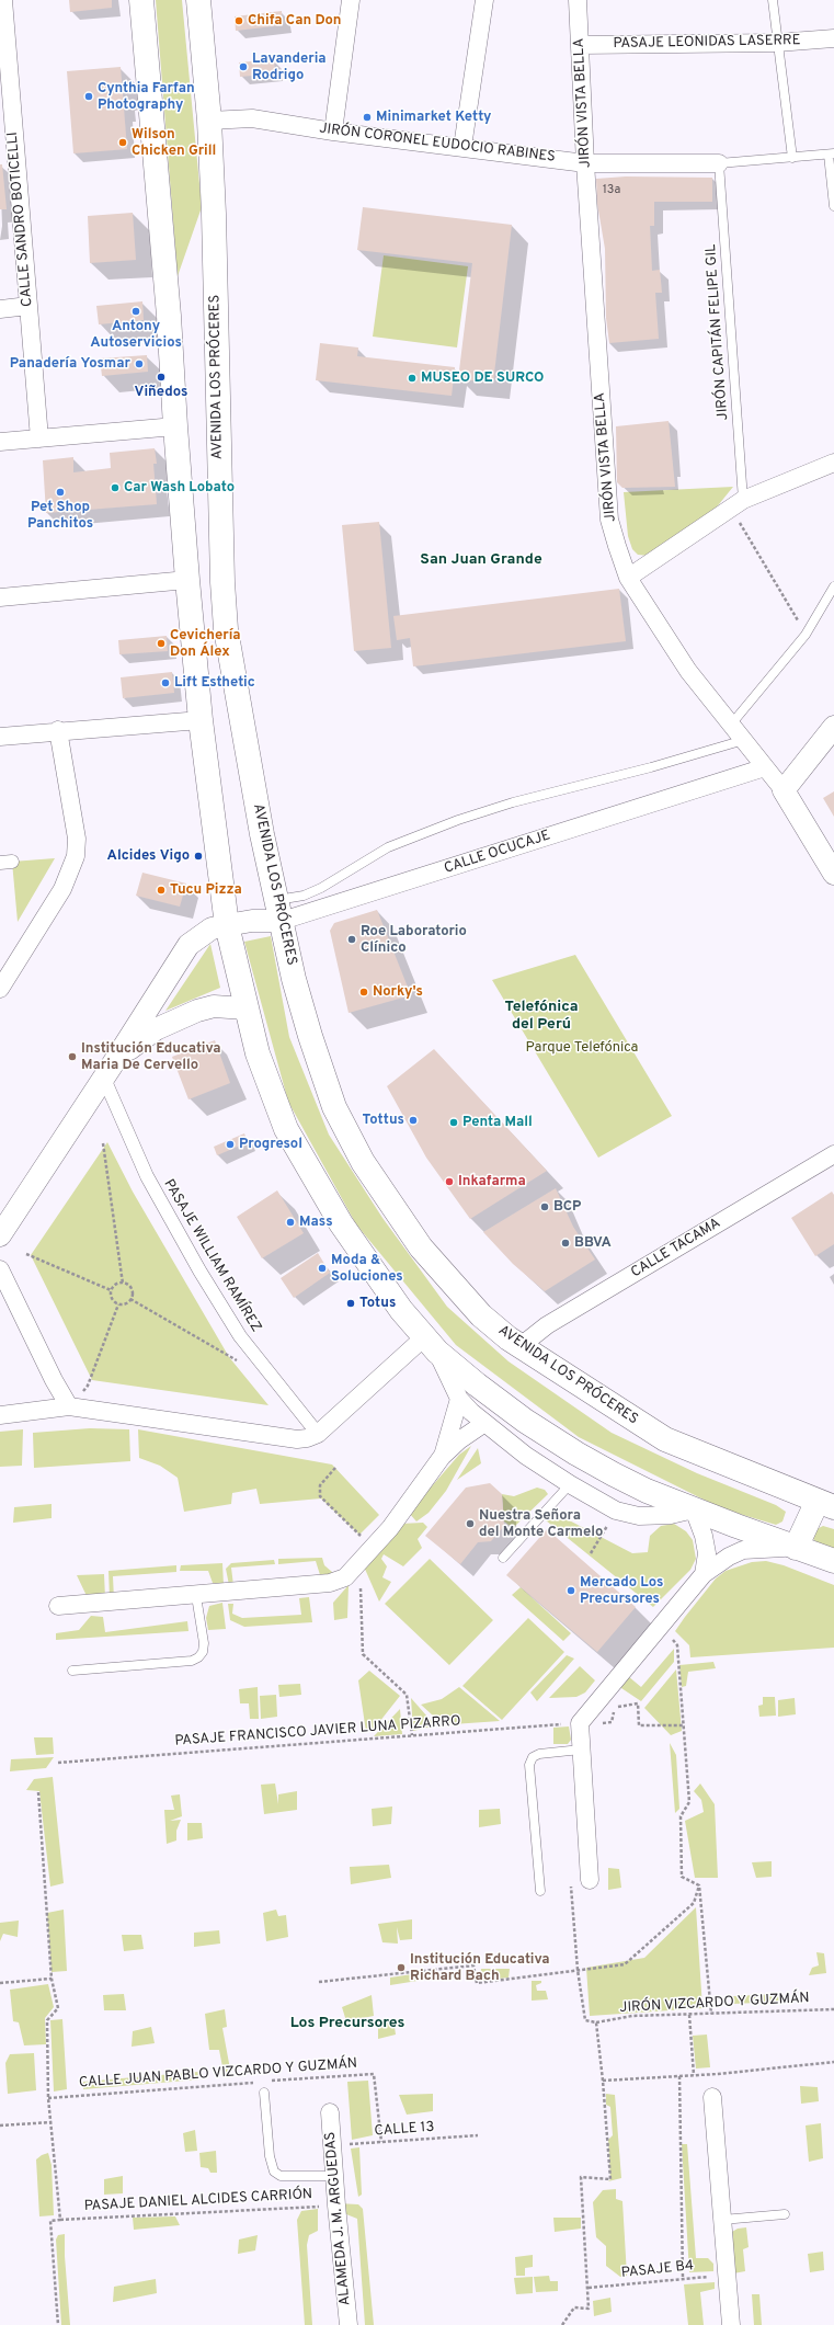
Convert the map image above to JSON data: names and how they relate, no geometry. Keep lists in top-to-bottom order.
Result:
{
  "streets": {
    "main road": ["AVENIDA LOS PRÓCERES"],
    "street": [
      "PASAJE LEONIDAS LASERRE",
      "JIRÓN VISTA BELLA",
      "JIRÓN CORONEL EUDOCIO RABINES",
      "CALLE SANDRO BOTICELLI",
      "CALLE OCUCAJE",
      "CALLE TACAMA",
      "PASAJE WILLIAM RAMÍREZ",
      "ALAMEDA J. M. ARGUEDAS"
    ],
    "lane": ["JIRÓN CAPITÁN FELIPE GIL"],
    "path": [
      "PASAJE FRANCISCO JAVIER LUNA PIZARRO",
      "JIRÓN VIZCARDO Y GUZMÁN",
      "CALLE JUAN PABLO VIZCARDO Y GUZMÁN",
      "CALLE 13",
      "PASAJE DANIEL ALCIDES CARRIÓN",
      "PASAJE B4"
    ]
  },
  "crossings": [
    ["PASAJE LEONIDAS LASERRE", "JIRÓN VISTA BELLA"],
    ["JIRÓN VISTA BELLA", "JIRÓN CORONEL EUDOCIO RABINES"],
    ["JIRÓN VISTA BELLA", "CALLE OCUCAJE"],
    ["JIRÓN CORONEL EUDOCIO RABINES", "JIRÓN CAPITÁN FELIPE GIL"],
    ["JIRÓN CORONEL EUDOCIO RABINES", "AVENIDA LOS PRÓCERES"],
    ["AVENIDA LOS PRÓCERES", "CALLE OCUCAJE"],
    ["AVENIDA LOS PRÓCERES", "CALLE TACAMA"],
    ["CALLE OCUCAJE", "PASAJE WILLIAM RAMÍREZ"],
    ["CALLE JUAN PABLO VIZCARDO Y GUZMÁN", "CALLE 13"],
    ["CALLE 13", "ALAMEDA J. M. ARGUEDAS"],
    ["PASAJE DANIEL ALCIDES CARRIÓN", "ALAMEDA J. M. ARGUEDAS"]
  ],
  "districts": ["San Juan Grande", "Telefónica del Perú", "Los Precursores"],
  "parks": ["Parque Telefónica"],
  "places": [
    "Chifa Can Don",
    "Lavanderia Rodrigo",
    "Cynthia Farfan Photography",
    "Minimarket Ketty",
    "Wilson Chicken Grill",
    "Antony Autoservicios",
    "Panadería Yosmar",
    "Viñedos",
    "MUSEO DE SURCO",
    "Car Wash Lobato",
    "Pet Shop Panchitos",
    "Cevichería Don Álex",
    "Lift Esthetic",
    "Alcides Vigo",
    "Tucu Pizza",
    "Roe Laboratorio Clínico",
    "Norky's",
    "Institución Educativa Maria De Cervello",
    "Tottus",
    "Penta Mall",
    "Progresol",
    "Inkafarma",
    "BCP",
    "Mass",
    "BBVA",
    "Moda & Soluciones",
    "Totus",
    "Nuestra Señora del Monte Carmelo",
    "Mercado Los Precursores",
    "Institución Educativa Richard Bach"
  ],
  "house_numbers": ["13a"]
}
